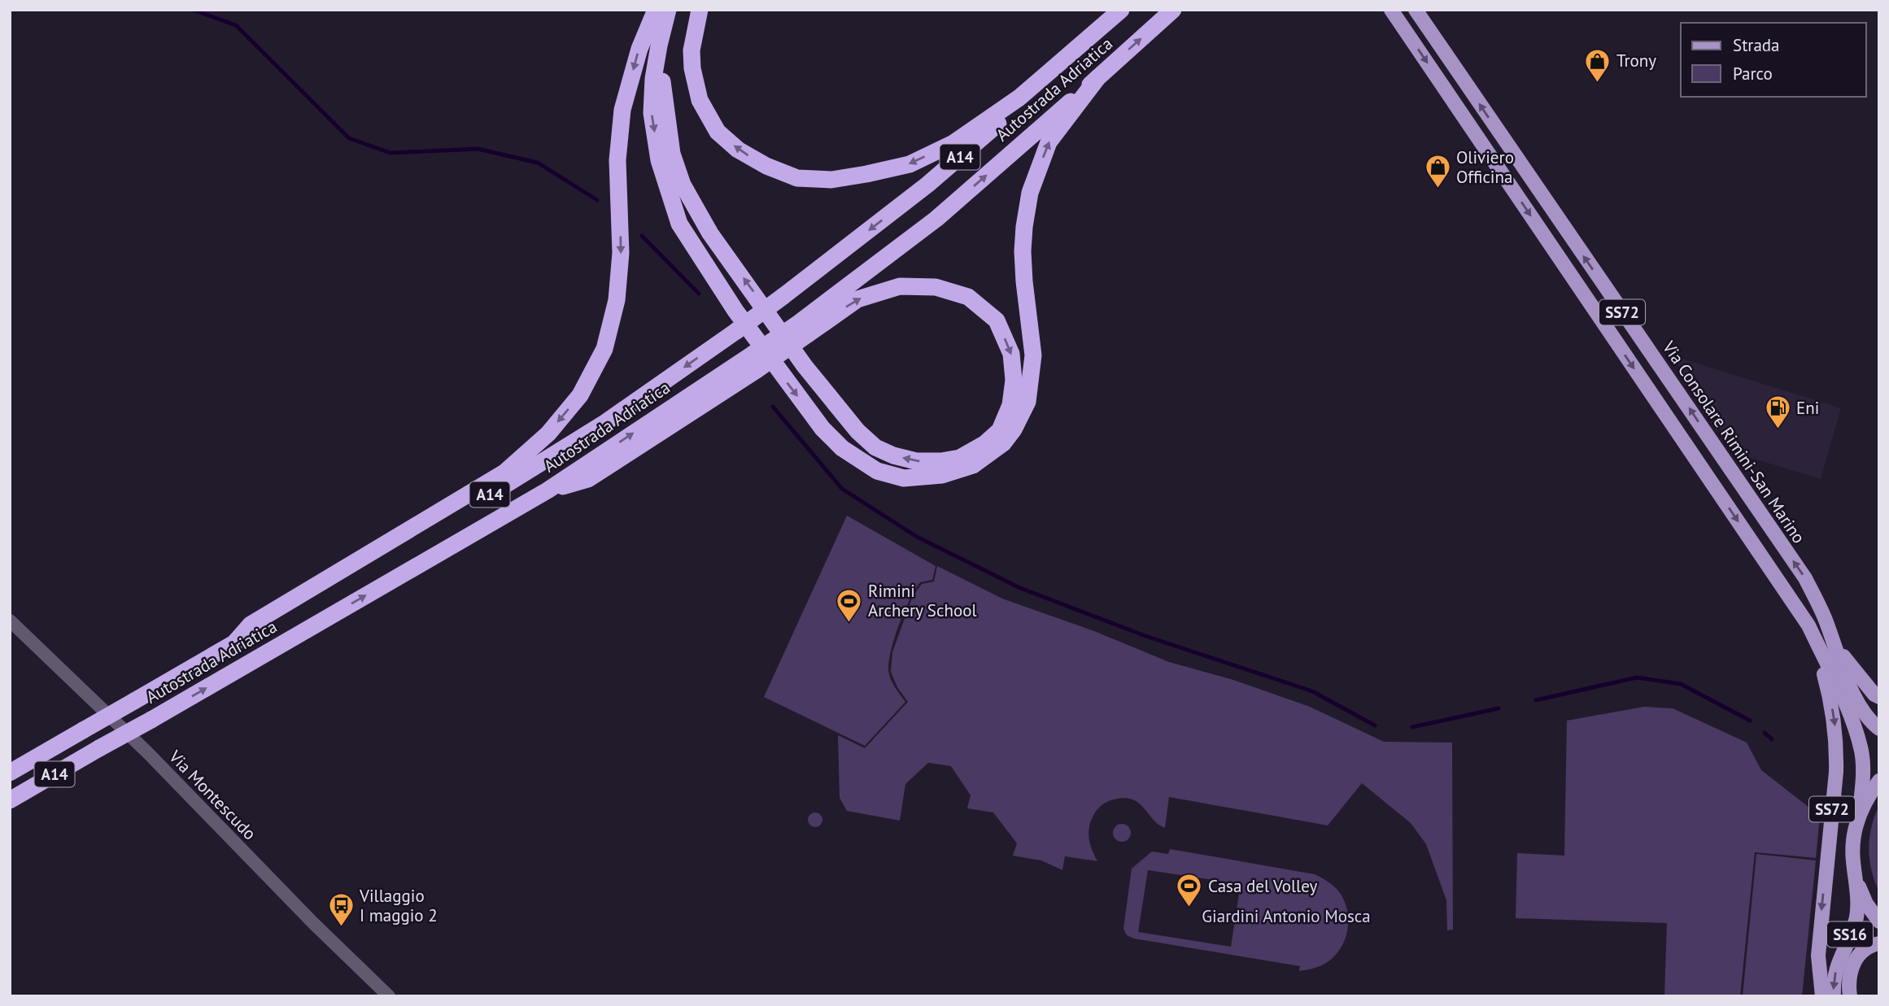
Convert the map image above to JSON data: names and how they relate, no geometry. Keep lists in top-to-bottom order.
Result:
{
  "streets": {
    "highway": ["Autostrada Adriatica", "A14"],
    "main road": ["SS72", "Via Consolare Rimini-San Marino", "SS16"],
    "street": ["Via Montescudo"]
  },
  "crossings": [
    ["SS72", "SS16"]
  ],
  "parks": ["Giardini Antonio Mosca"],
  "places": {
    "shop": ["Trony", "Oliviero Officina"],
    "fuel station": ["Eni"],
    "sports": ["Rimini Archery School", "Casa del Volley"],
    "bus stop": ["Villaggio I maggio 2"]
  },
  "legend": ["Strada", "Parco"]
}
